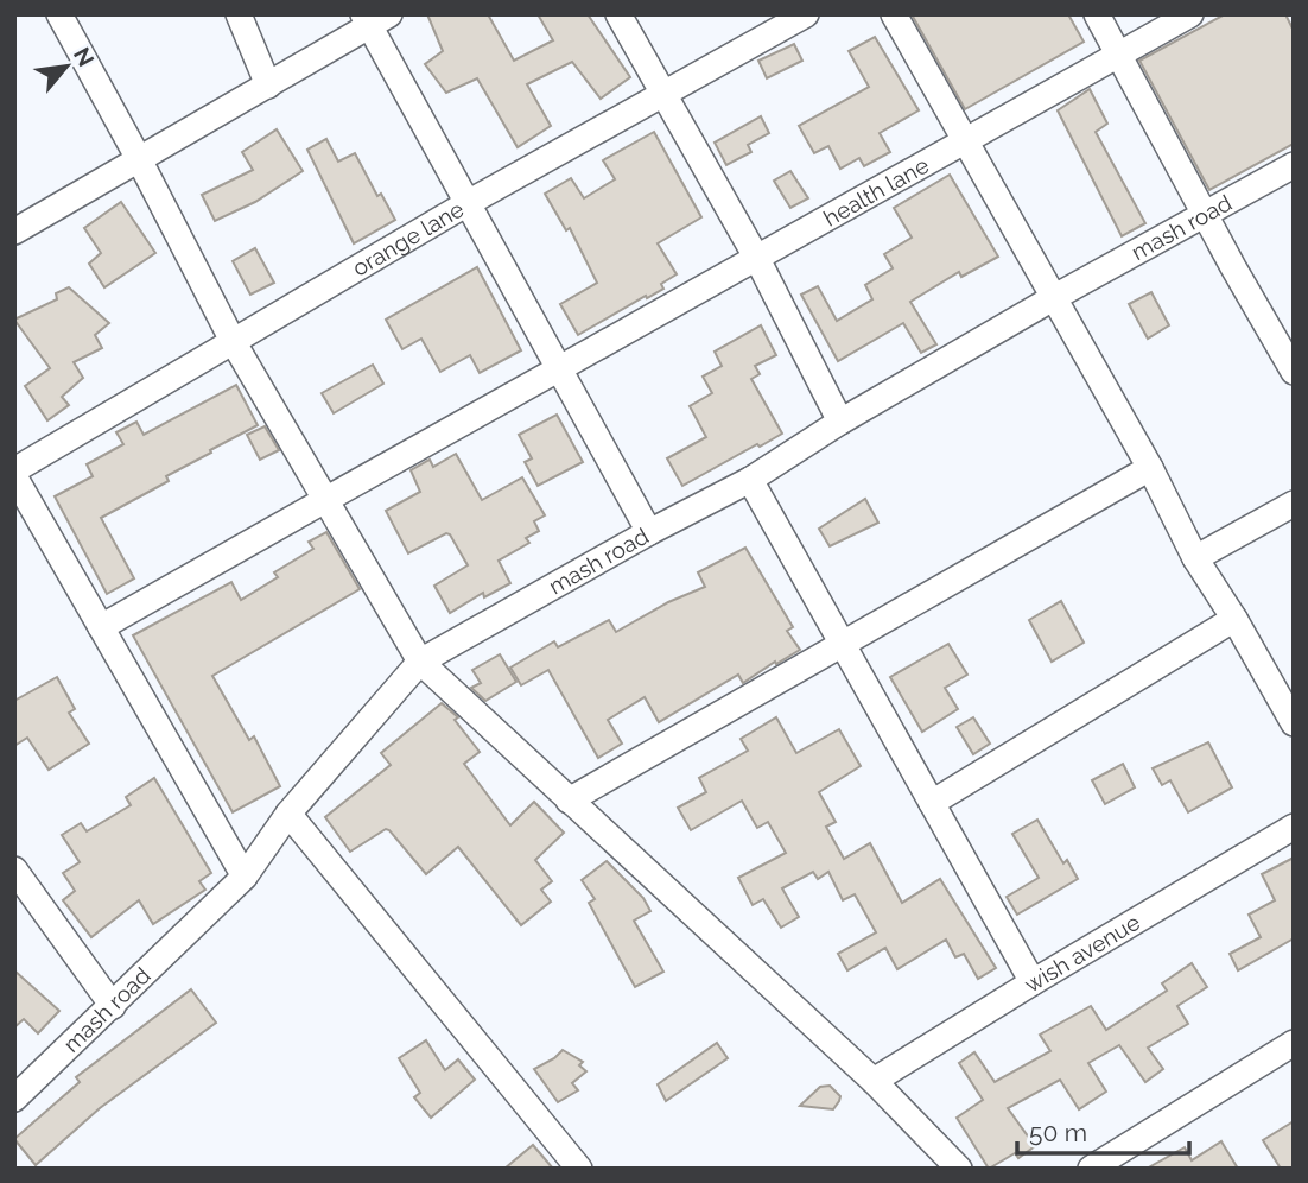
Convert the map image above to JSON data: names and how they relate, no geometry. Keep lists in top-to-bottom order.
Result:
{
  "streets": {
    "street": [
      "health lane",
      "mash road",
      "orange lane",
      "wish avenue"
    ]
  },
  "scale_bar": "50 m",
  "north": "top right"
}
